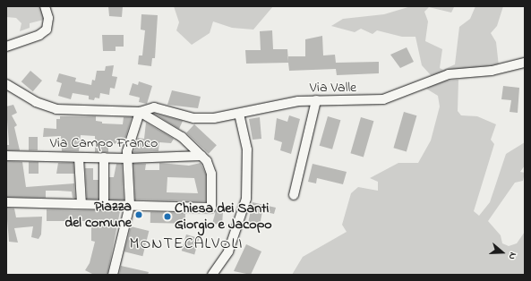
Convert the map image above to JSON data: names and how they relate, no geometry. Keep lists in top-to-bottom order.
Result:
{
  "streets": {
    "street": ["Via Valle", "Via Campo Franco"]
  },
  "districts": ["MONTECALVOLI"],
  "places": ["Piazza del comune", "Chiesa dei Santi Giorgio e Jacopo"],
  "north": "right"
}
